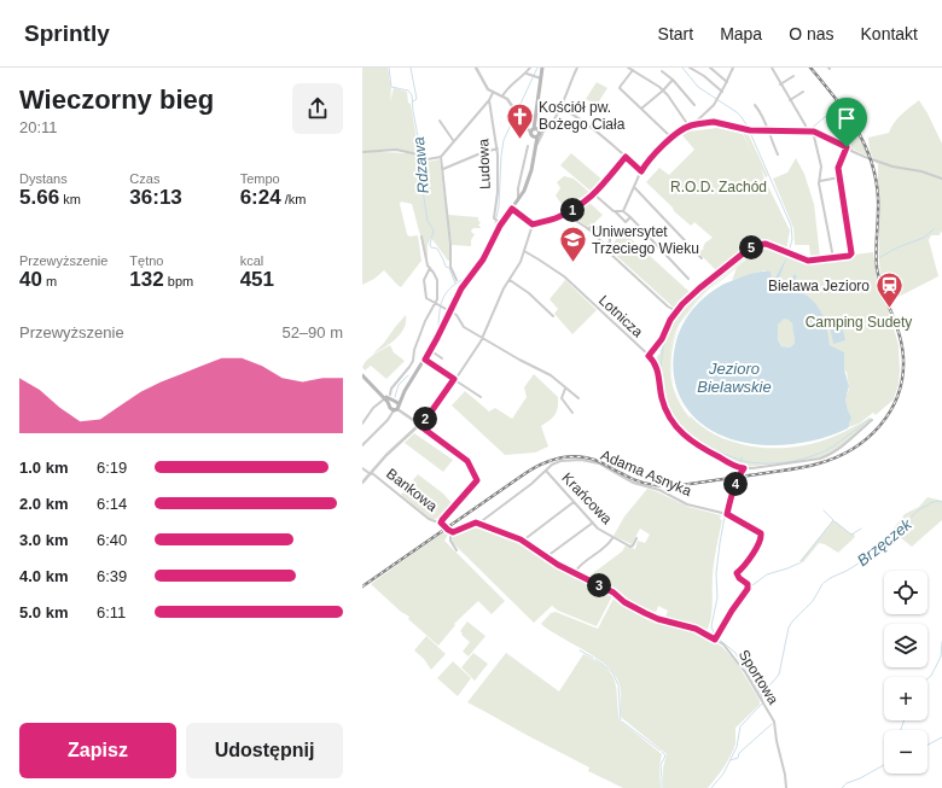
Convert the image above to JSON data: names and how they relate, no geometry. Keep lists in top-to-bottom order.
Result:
{
  "streets": {
    "street": [
      "Ludowa",
      "Lotnicza",
      "Adama Asnyka",
      "Bankowa",
      "Krańcowa",
      "Sportowa"
    ]
  },
  "crossings": [
    ["Adama Asnyka", "Krańcowa"],
    ["Adama Asnyka", "Sportowa"]
  ],
  "water": ["Rdzawa", "Jezioro Bielawskie", "Brzęczek"],
  "parks": ["R.O.D. Zachód", "Camping Sudety"],
  "places": {
    "church": ["Kościół pw. Bożego Ciała"],
    "school or university": ["Uniwersytet Trzeciego Wieku"],
    "station": ["Bielawa Jezioro"]
  },
  "page": {
    "header": "Sprintly",
    "nav": [
      "Start",
      "Mapa",
      "O nas",
      "Kontakt"
    ],
    "heading": ["Wieczorny bieg", "20:11"],
    "stats": [
      ["Dystans", "5.66 km"],
      ["Czas", "36:13"],
      ["Tempo", "6:24 /km"],
      ["Przewyższenie", "40 m"],
      ["Tętno", "132 bpm"],
      ["kcal", "451"]
    ],
    "pins": [
      "1",
      "5",
      "2",
      "4",
      "3"
    ],
    "chart": ["Przewyższenie", "52–90 m"],
    "list": [
      {
        "name": "1.0 km",
        "note": "6:19"
      },
      {
        "name": "2.0 km",
        "note": "6:14"
      },
      {
        "name": "3.0 km",
        "note": "6:40"
      },
      {
        "name": "4.0 km",
        "note": "6:39"
      },
      {
        "name": "5.0 km",
        "note": "6:11"
      }
    ],
    "map_buttons": ["+", "−"],
    "buttons": ["Zapisz", "Udostępnij"]
  }
}
